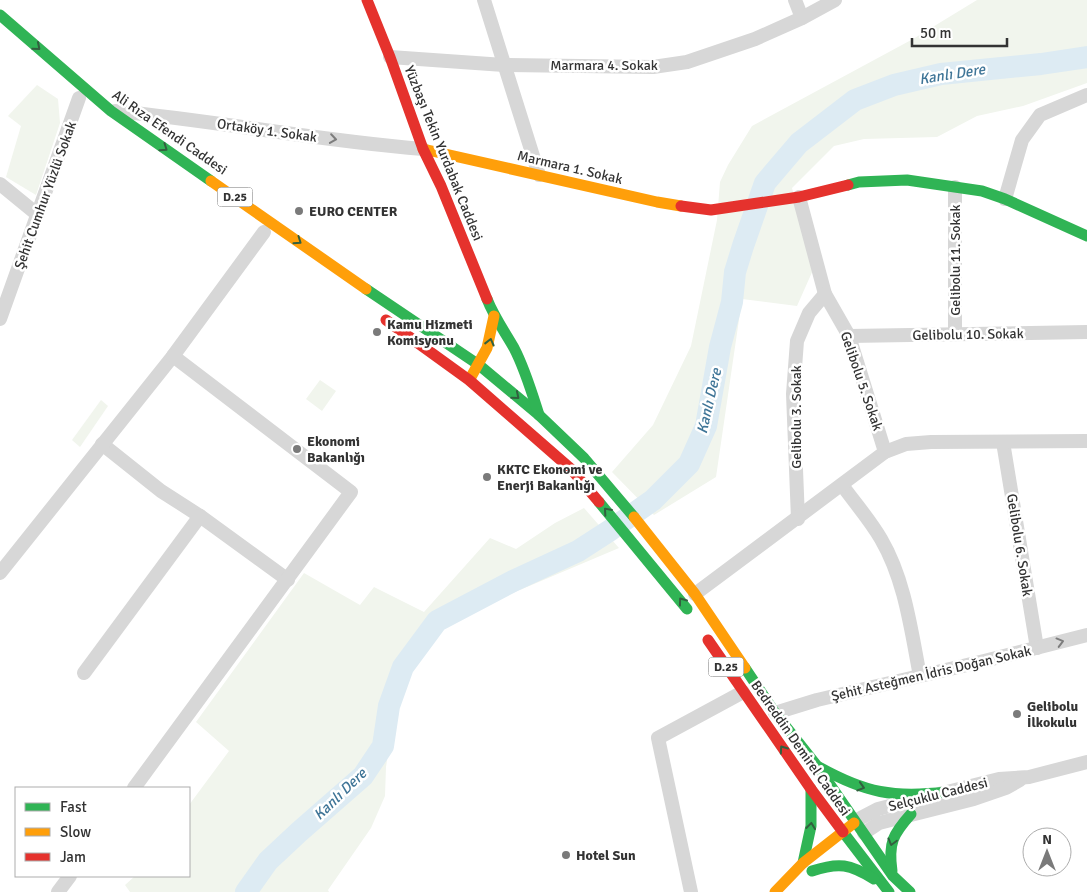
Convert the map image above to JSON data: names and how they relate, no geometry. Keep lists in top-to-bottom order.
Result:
{
  "streets": {
    "main road": [
      "Ali Rıza Efendi Caddesi",
      "Yüzbaşı Tekin Yurdabak Caddesi",
      "Marmara 1. Sokak",
      "D.25",
      "Bedreddin Demirel Caddesi"
    ],
    "street": [
      "Marmara 4. Sokak",
      "Ortaköy 1. Sokak",
      "Şehit Cumhur Yüzlü Sokak",
      "Gelibolu 11. Sokak",
      "Gelibolu 10. Sokak",
      "Gelibolu 5. Sokak",
      "Gelibolu 3. Sokak",
      "Gelibolu 6. Sokak",
      "Şehit Asteğmen İdris Doğan Sokak",
      "Selçuklu Caddesi"
    ]
  },
  "crossings": [
    ["Marmara 4. Sokak", "Yüzbaşı Tekin Yurdabak Caddesi"],
    ["Ortaköy 1. Sokak", "Ali Rıza Efendi Caddesi"],
    ["Ortaköy 1. Sokak", "Yüzbaşı Tekin Yurdabak Caddesi"],
    ["Ortaköy 1. Sokak", "Marmara 1. Sokak"],
    ["Ali Rıza Efendi Caddesi", "Şehit Cumhur Yüzlü Sokak"],
    ["Ali Rıza Efendi Caddesi", "Bedreddin Demirel Caddesi"],
    ["Yüzbaşı Tekin Yurdabak Caddesi", "Marmara 1. Sokak"],
    ["Yüzbaşı Tekin Yurdabak Caddesi", "Bedreddin Demirel Caddesi"],
    ["Marmara 1. Sokak", "Gelibolu 11. Sokak"],
    ["Marmara 1. Sokak", "Gelibolu 5. Sokak"],
    ["D.25", "Bedreddin Demirel Caddesi"],
    ["Gelibolu 11. Sokak", "Gelibolu 10. Sokak"],
    ["Gelibolu 10. Sokak", "Gelibolu 5. Sokak"],
    ["Gelibolu 5. Sokak", "Gelibolu 3. Sokak"],
    ["Gelibolu 6. Sokak", "Şehit Asteğmen İdris Doğan Sokak"],
    ["Şehit Asteğmen İdris Doğan Sokak", "Bedreddin Demirel Caddesi"],
    ["Bedreddin Demirel Caddesi", "Selçuklu Caddesi"]
  ],
  "one_way": ["Ortaköy 1. Sokak"],
  "water": ["Kanlı Dere"],
  "places": [
    "EURO CENTER",
    "Kamu Hizmeti Komisyonu",
    "Ekonomi Bakanlığı",
    "KKTC Ekonomi ve Enerji Bakanlığı",
    "Gelibolu İlkokulu",
    "Hotel Sun"
  ],
  "legend": ["Fast", "Slow", "Jam"],
  "scale_bar": "50 m",
  "north": "top"
}
